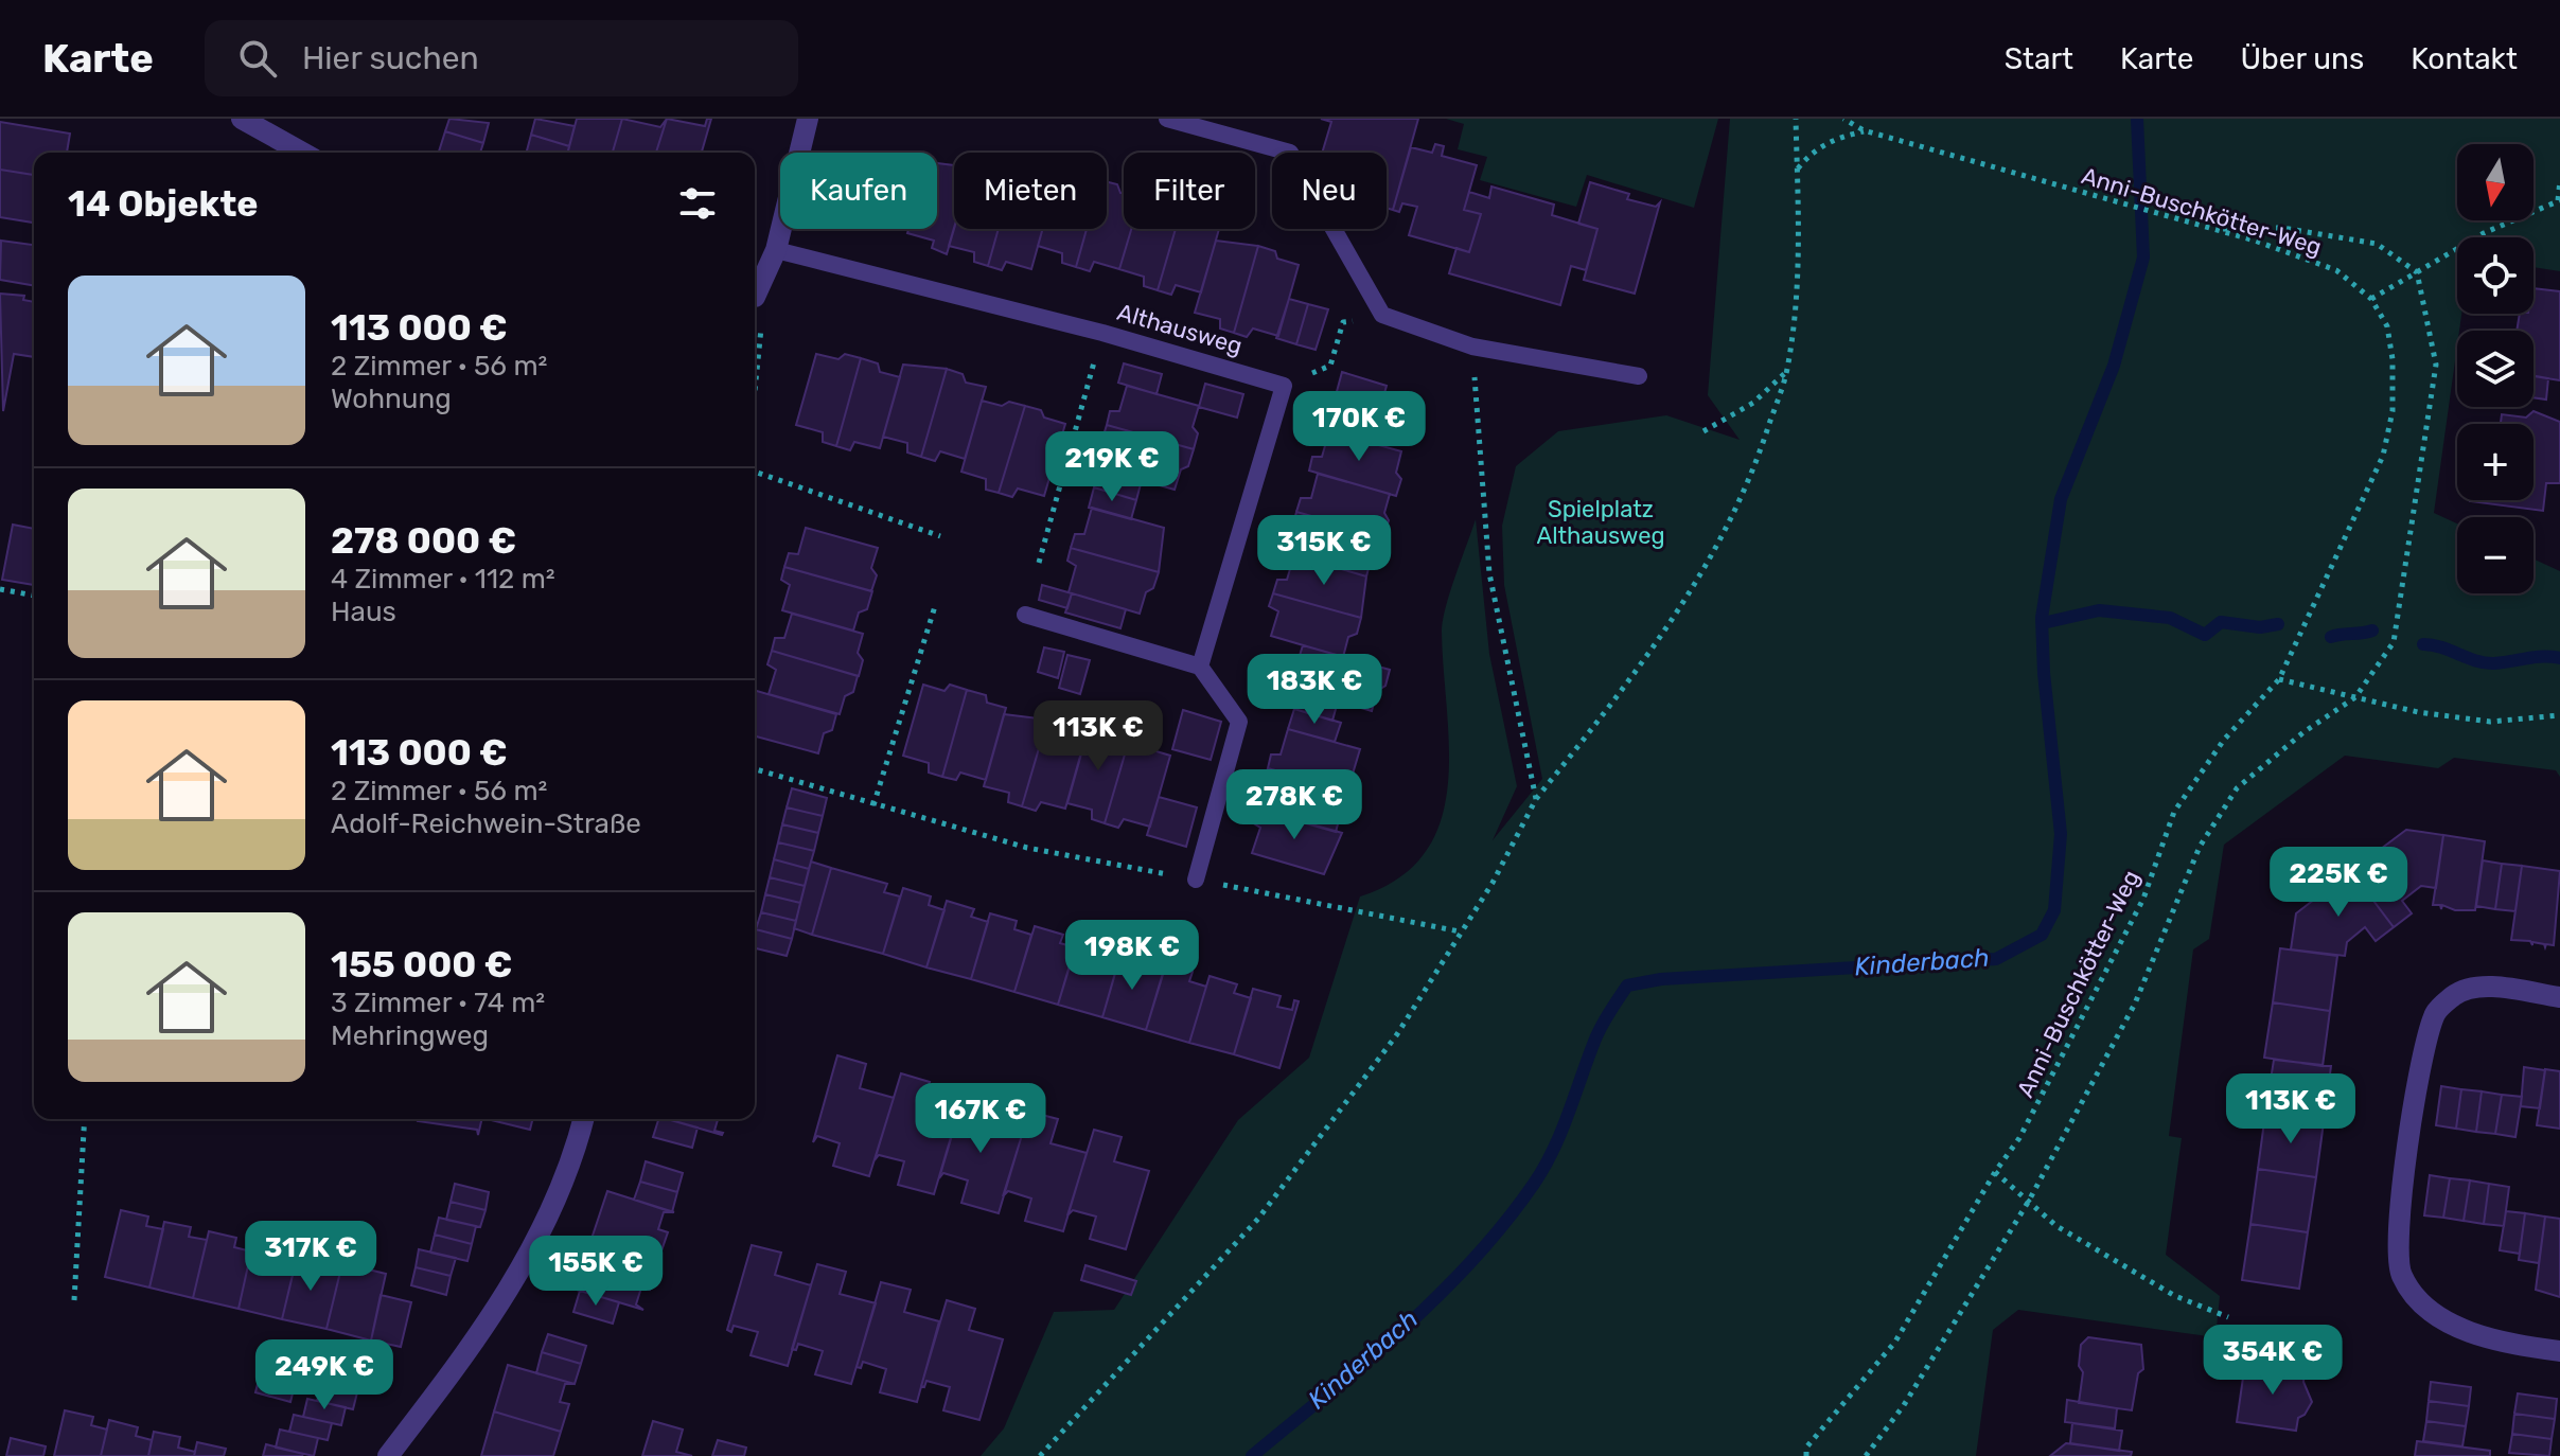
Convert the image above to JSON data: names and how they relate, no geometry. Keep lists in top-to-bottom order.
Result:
{
  "streets": {
    "lane": ["Althausweg"],
    "path": ["Anni-Buschkötter-Weg"]
  },
  "water": ["Kinderbach"],
  "parks": ["Spielplatz Althausweg"],
  "north": "bottom",
  "page": {
    "header": "Karte",
    "search": "Hier suchen",
    "nav": [
      "Start",
      "Karte",
      "Über uns",
      "Kontakt"
    ],
    "map_buttons": ["+", "−"],
    "chip": [
      "Kaufen",
      "Mieten",
      "Filter",
      "Neu"
    ],
    "heading": "14 Objekte",
    "list": [
      {
        "name": "113 000 €",
        "note": "2 Zimmer · 56 m² · Wohnung"
      },
      {
        "name": "278 000 €",
        "note": "4 Zimmer · 112 m² · Haus"
      },
      {
        "name": "113 000 €",
        "note": "2 Zimmer · 56 m² · Adolf-Reichwein-Straße"
      },
      {
        "name": "155 000 €",
        "note": "3 Zimmer · 74 m² · Mehringweg"
      }
    ],
    "price": [
      "170K €",
      "219K €",
      "315K €",
      "183K €",
      "113K €",
      "278K €",
      "225K €",
      "198K €",
      "113K €",
      "167K €",
      "317K €",
      "155K €",
      "354K €",
      "249K €"
    ]
  }
}
